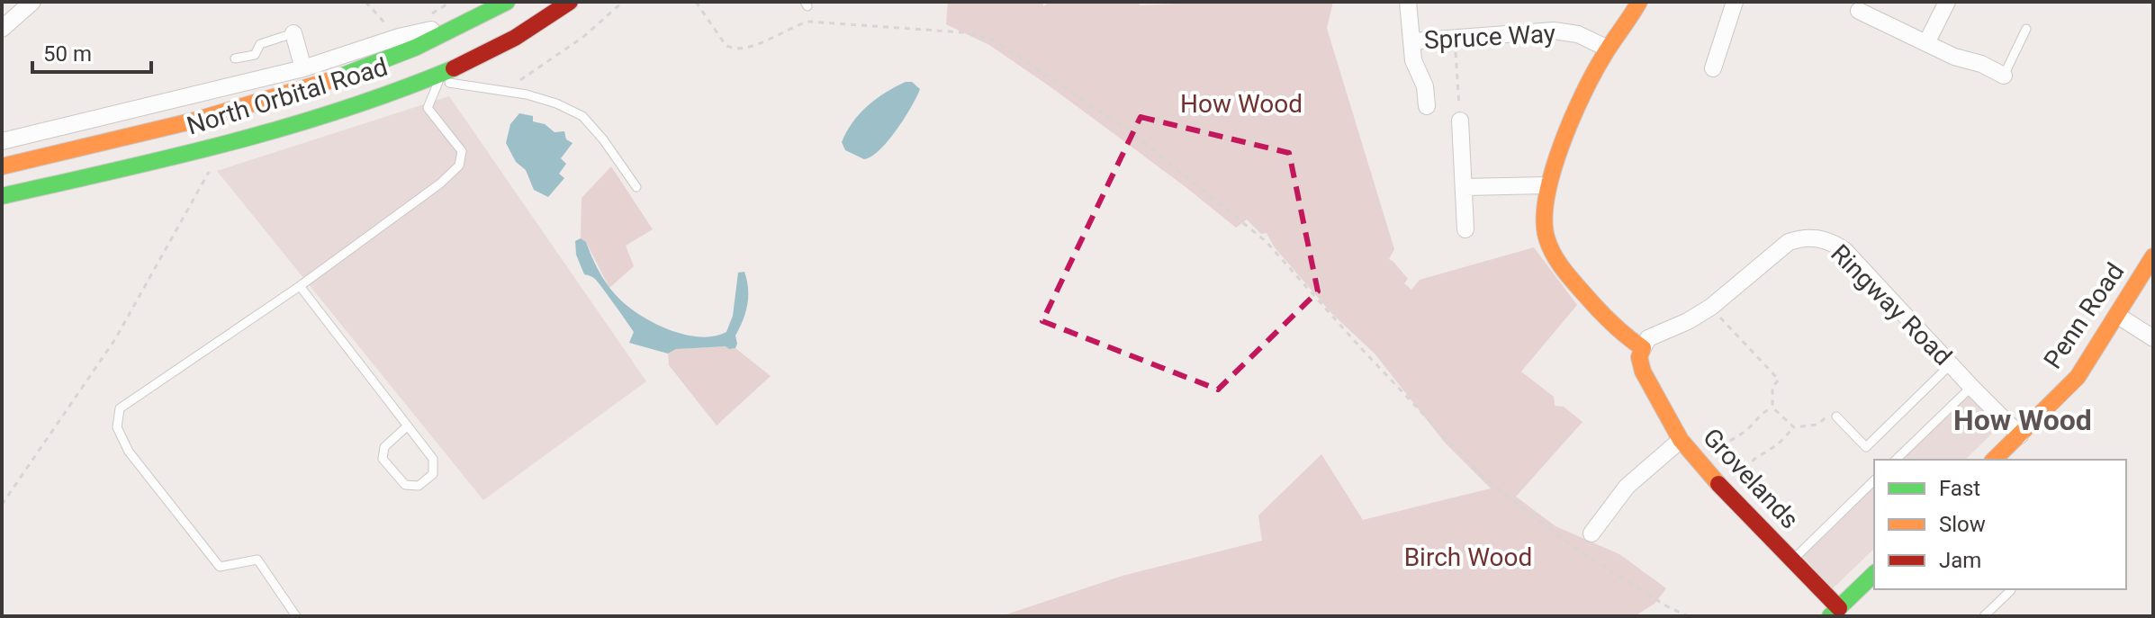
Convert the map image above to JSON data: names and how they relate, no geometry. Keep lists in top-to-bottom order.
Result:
{
  "streets": {
    "main road": ["North Orbital Road", "Penn Road", "Grovelands"],
    "street": ["Spruce Way", "Ringway Road"]
  },
  "crossings": [
    ["Ringway Road", "Penn Road"],
    ["Ringway Road", "Grovelands"]
  ],
  "districts": ["How Wood"],
  "parks": ["How Wood", "Birch Wood"],
  "legend": ["Fast", "Slow", "Jam"],
  "scale_bar": "50 m"
}
